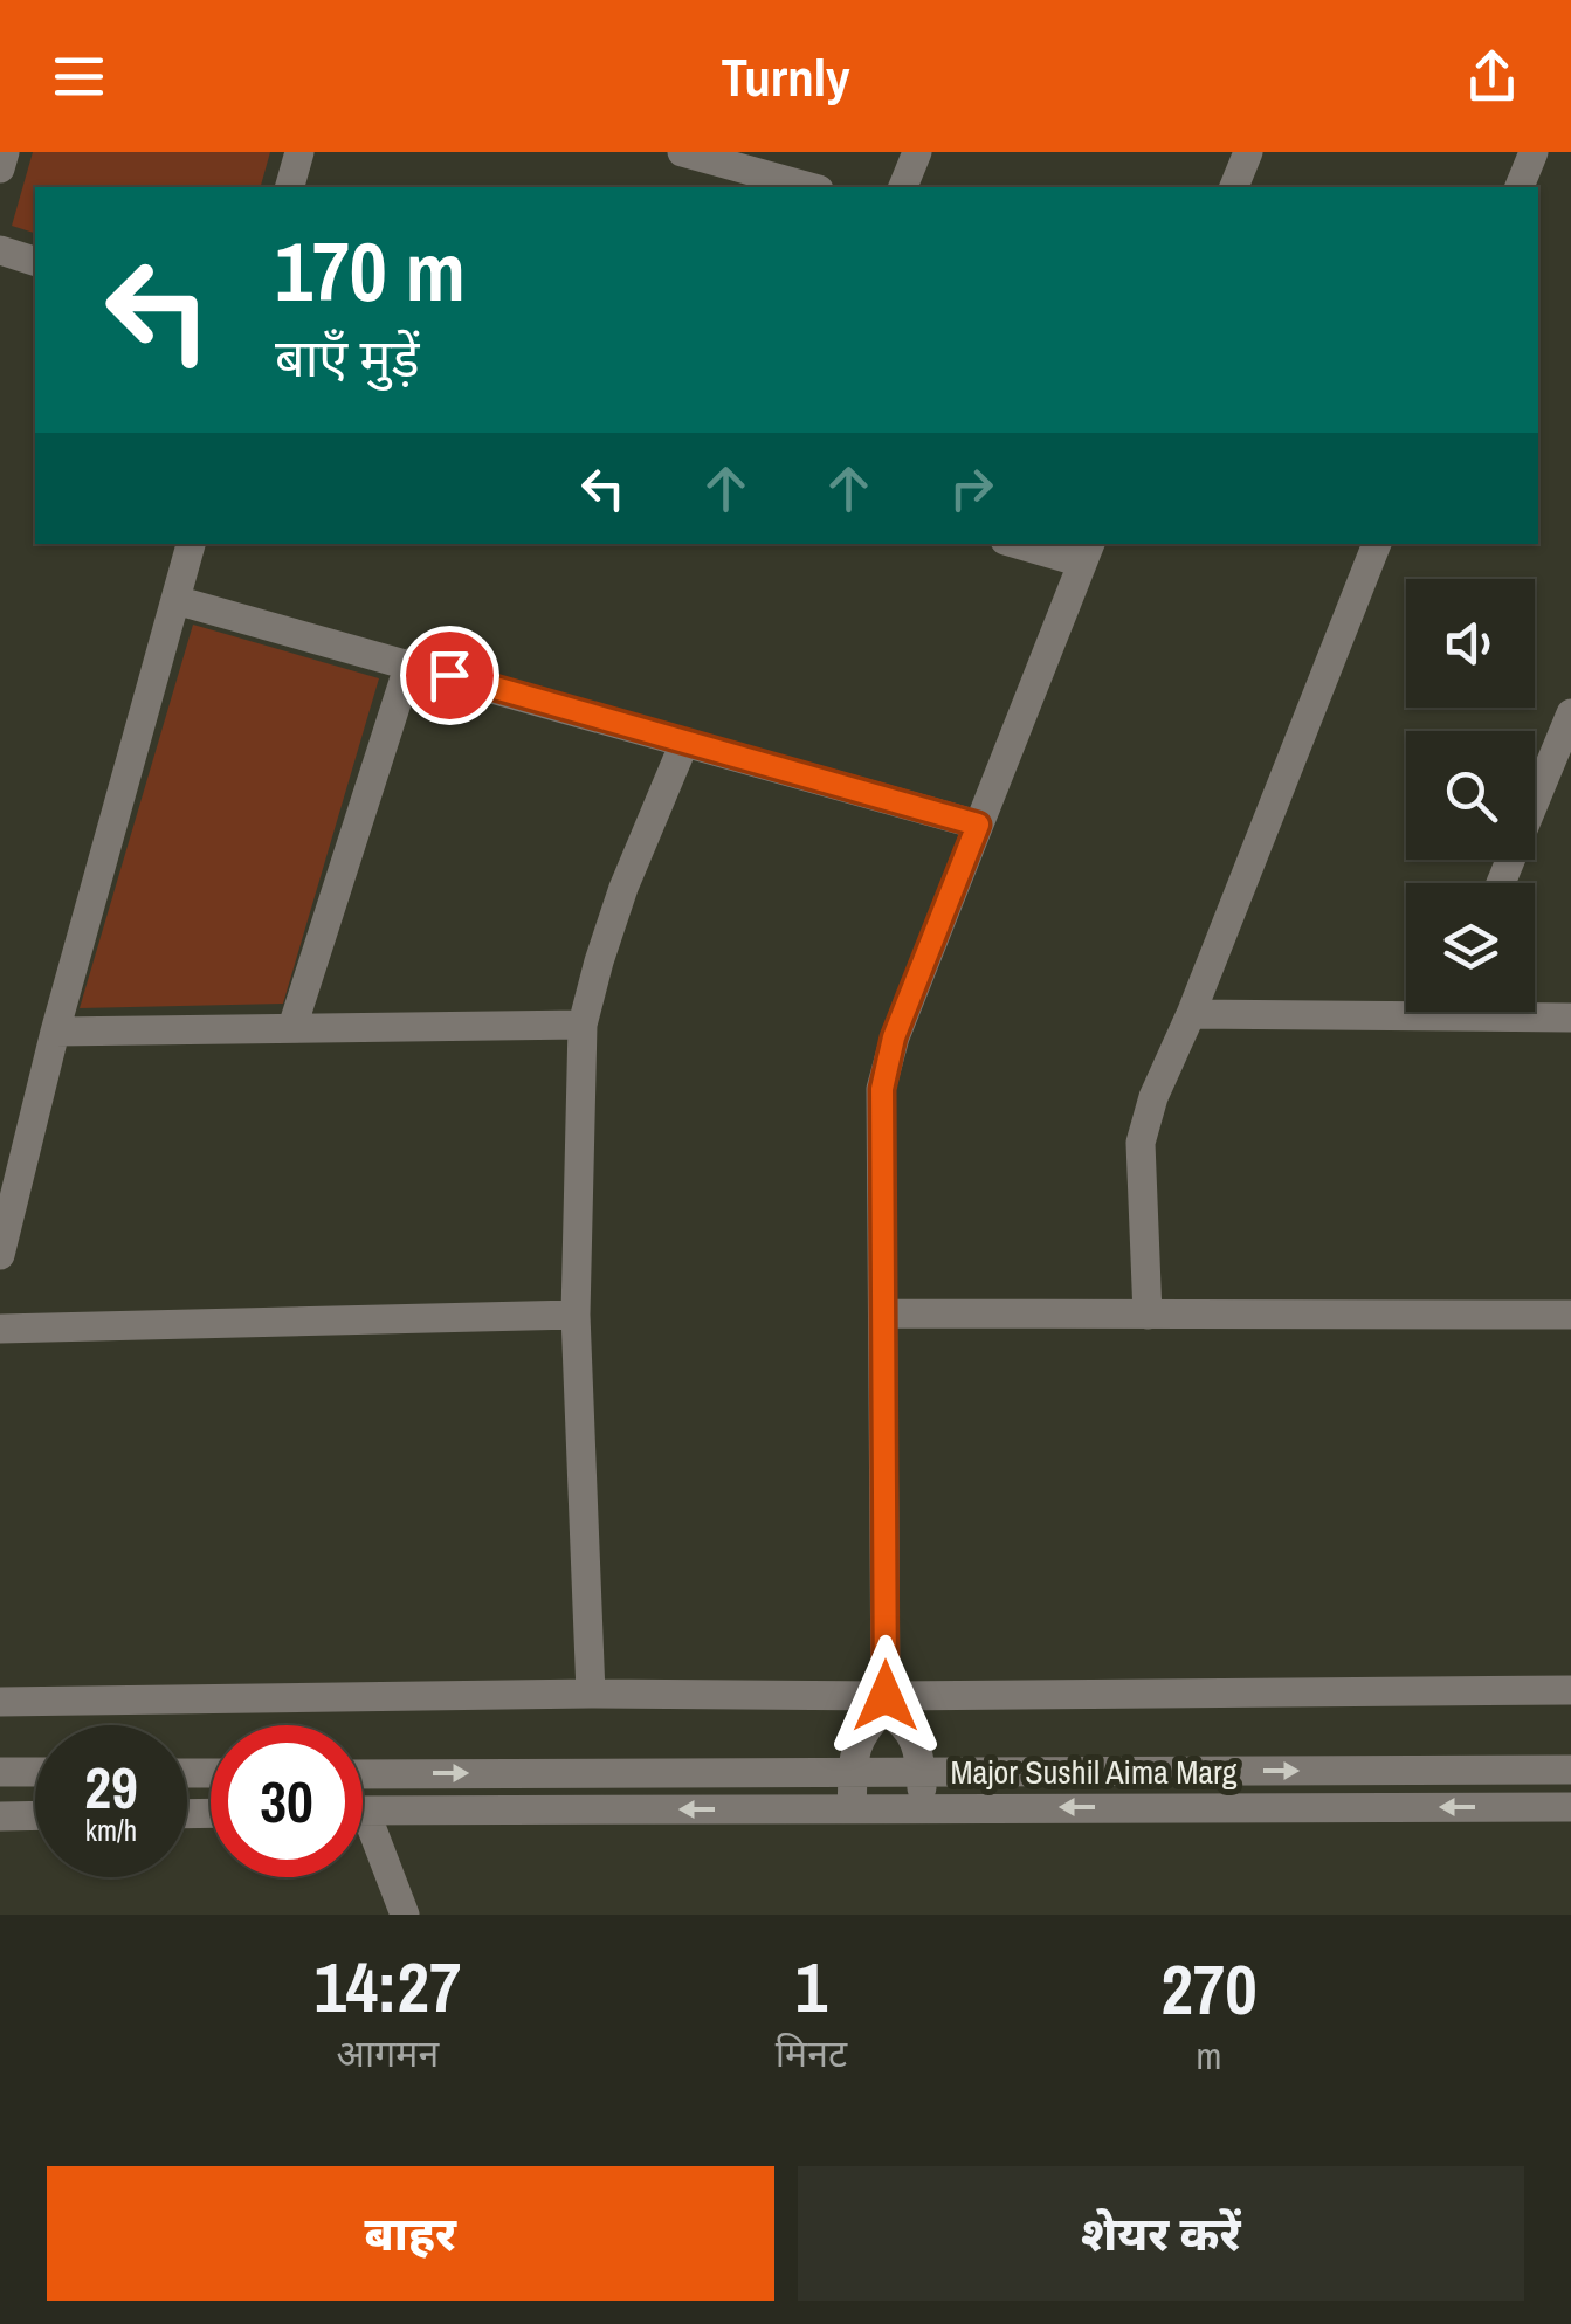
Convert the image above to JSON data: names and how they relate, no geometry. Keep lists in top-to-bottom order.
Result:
{
  "streets": {
    "street": ["Major Sushil Aima Marg"]
  },
  "page": {
    "header": "Turnly",
    "turn": ["170 m", "बाएँ मुड़ें"],
    "speed": "29 km/h",
    "limit": "30",
    "eta": [
      "14:27",
      "आगमन",
      "1",
      "मिनट",
      "270",
      "m"
    ],
    "buttons": ["बाहर", "शेयर करें"]
  }
}
